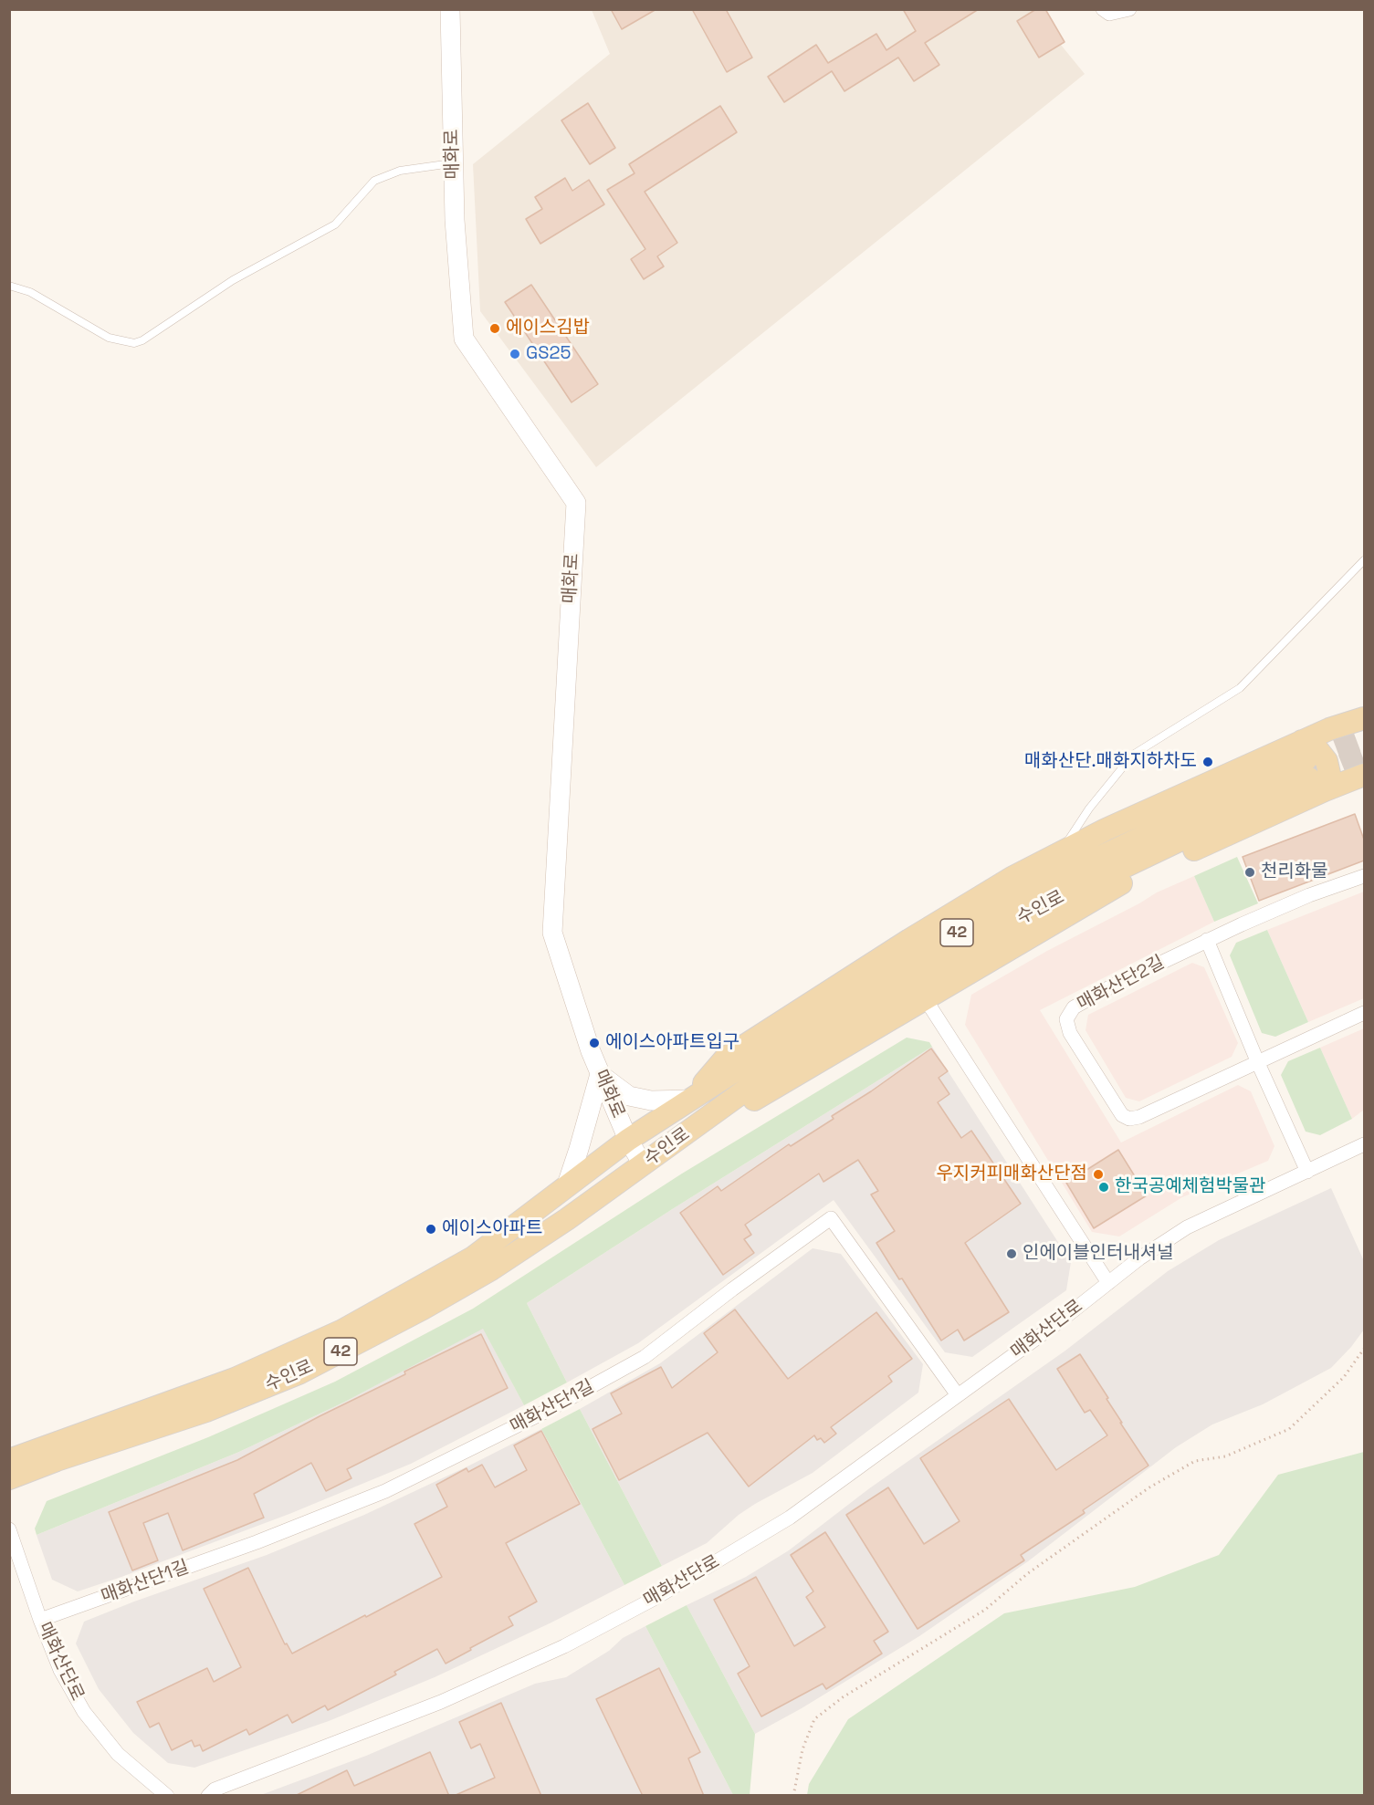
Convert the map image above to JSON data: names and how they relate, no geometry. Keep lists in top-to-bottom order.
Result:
{
  "streets": {
    "main road": ["수인로", "42"],
    "street": [
      "매화로",
      "매화산단2길",
      "매화산단로",
      "매화산단1길"
    ]
  },
  "crossings": [
    ["매화로", "수인로"],
    ["매화산단로", "매화산단1길"]
  ],
  "places": [
    "에이스김밥",
    "GS25",
    "매화산단.매화지하차도",
    "천리화물",
    "에이스아파트입구",
    "우지커피매화산단점",
    "한국공예체험박물관",
    "에이스아파트",
    "인에이블인터내셔널"
  ]
}
